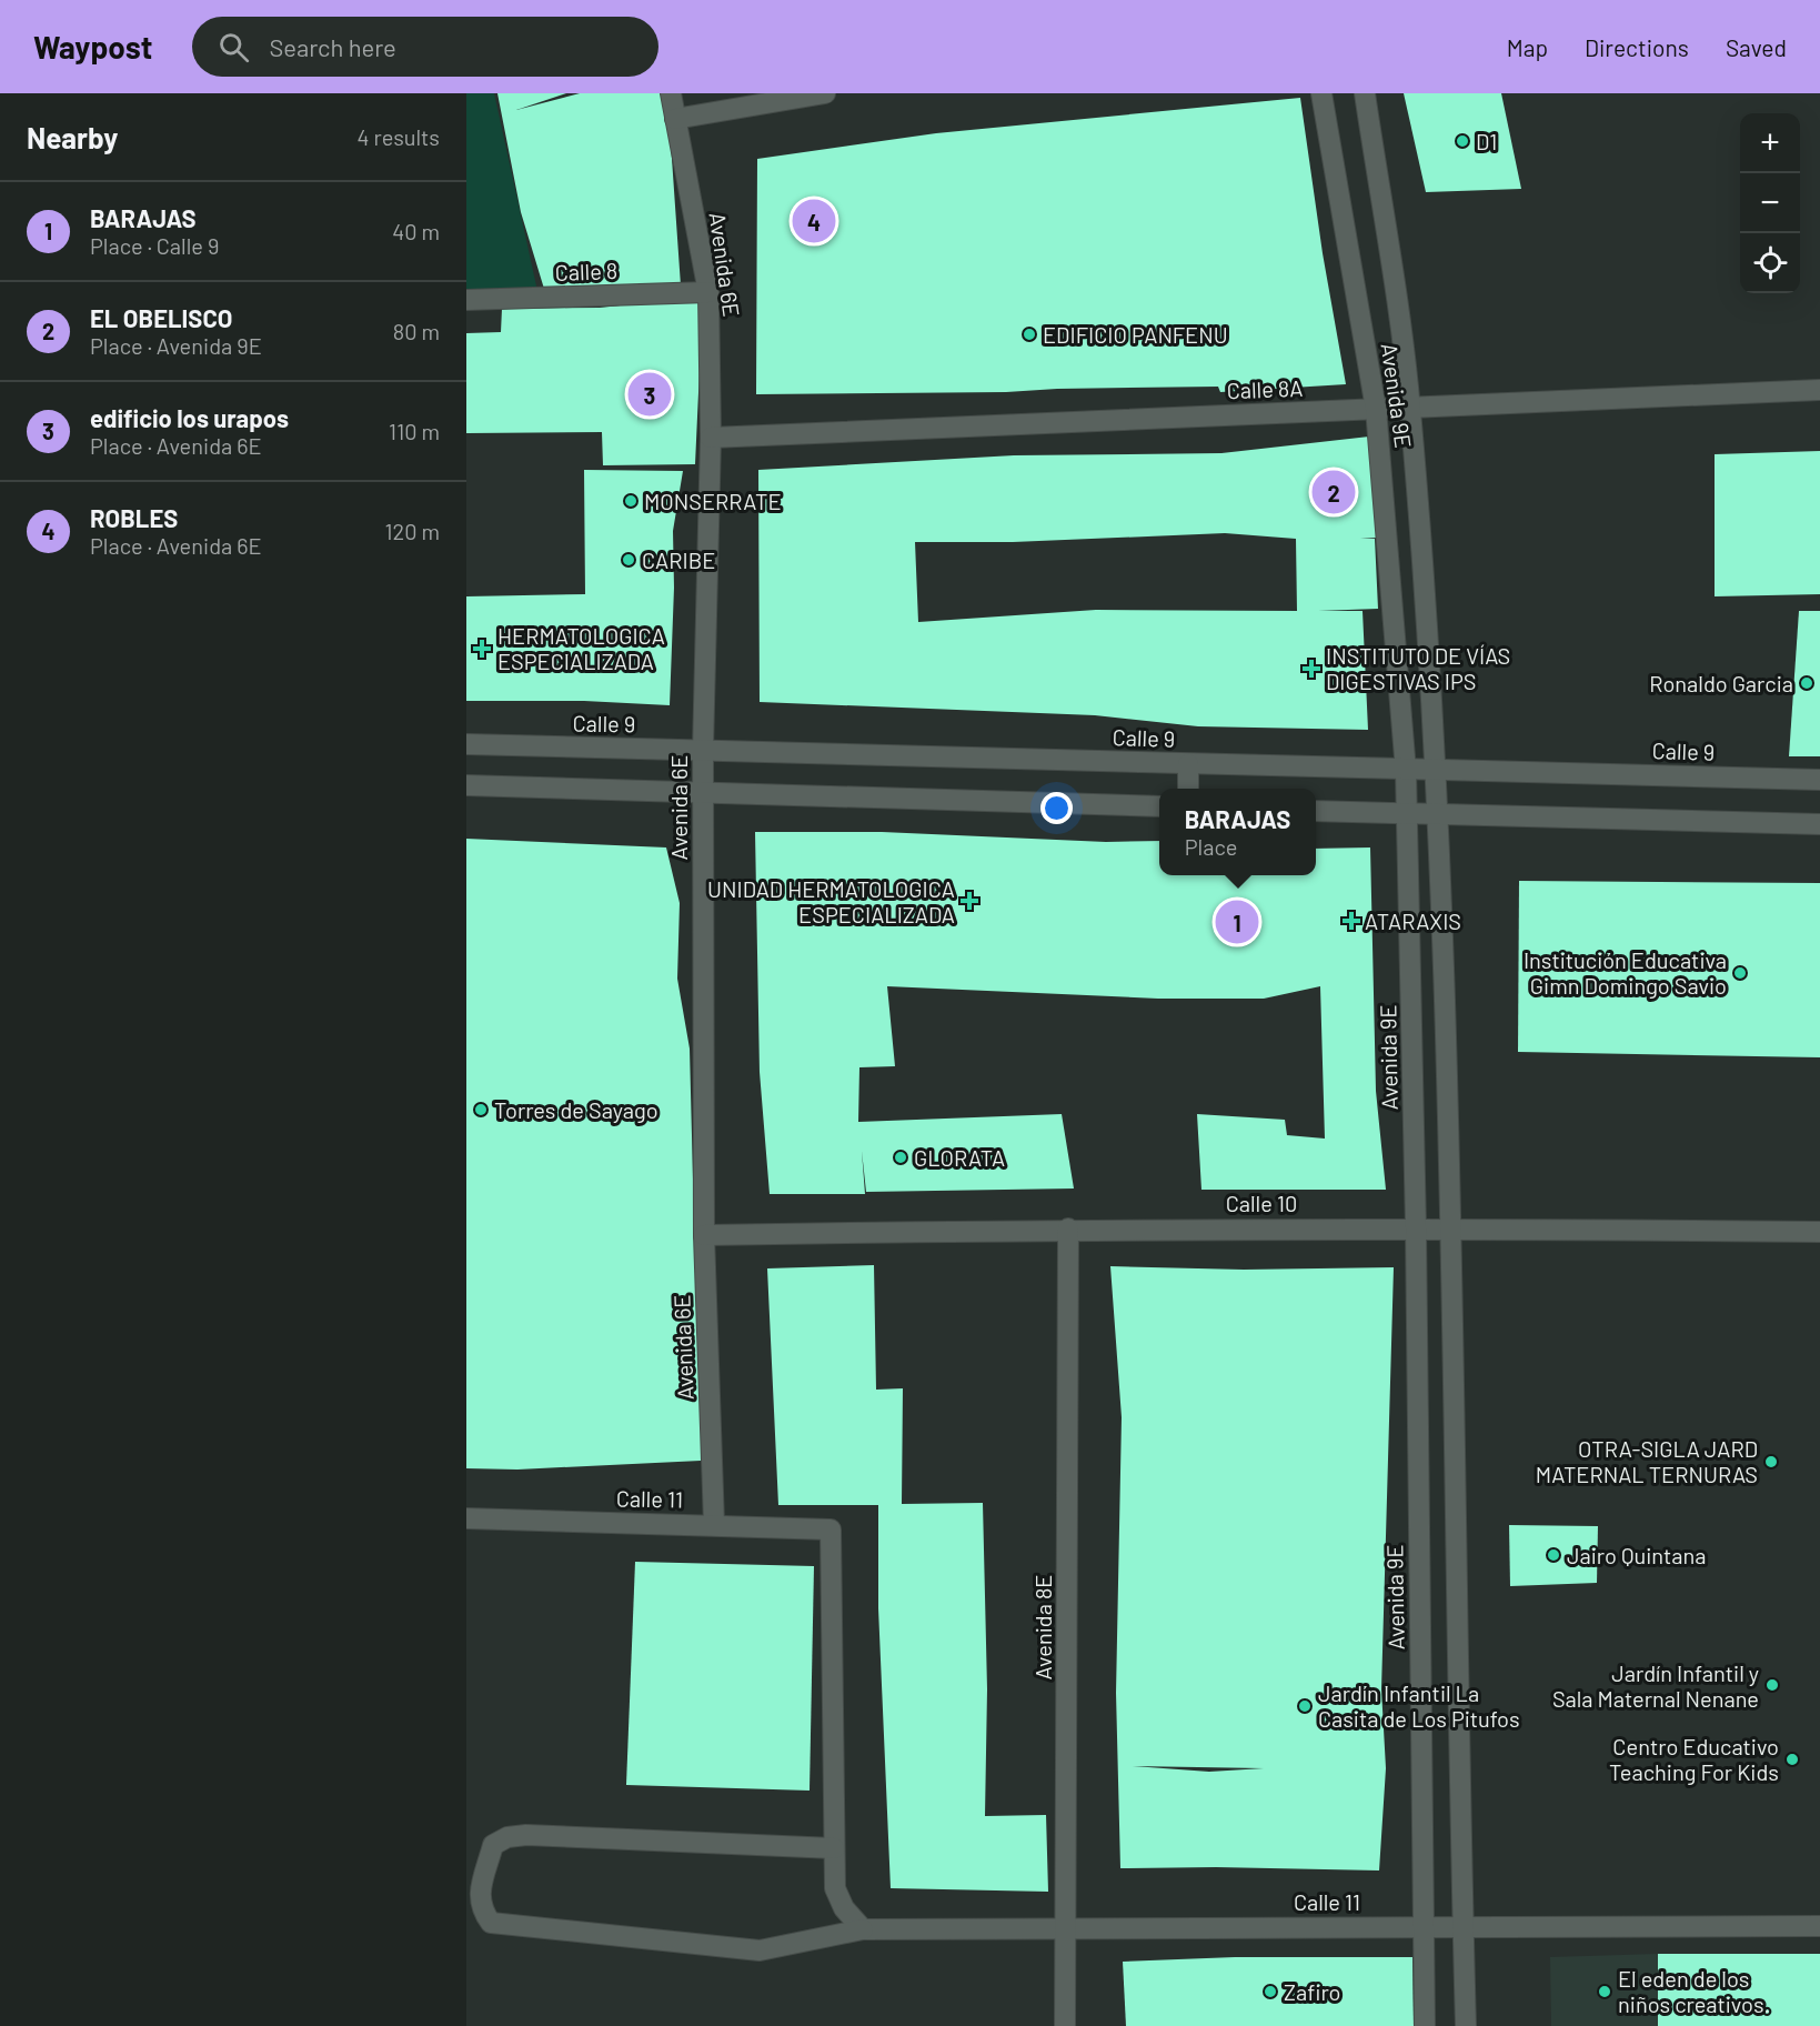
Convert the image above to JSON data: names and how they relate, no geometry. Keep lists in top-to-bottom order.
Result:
{
  "streets": {
    "street": [
      "Avenida 6E",
      "Calle 8",
      "Calle 8A",
      "Avenida 9E",
      "Calle 9",
      "Calle 10",
      "Calle 11",
      "Avenida 8E"
    ]
  },
  "crossings": [
    ["Avenida 6E", "Calle 8"],
    ["Avenida 6E", "Calle 8A"],
    ["Avenida 6E", "Calle 9"],
    ["Avenida 6E", "Calle 10"],
    ["Avenida 6E", "Calle 11"],
    ["Calle 8A", "Avenida 9E"],
    ["Avenida 9E", "Calle 9"],
    ["Avenida 9E", "Calle 10"],
    ["Avenida 9E", "Calle 11"],
    ["Calle 10", "Avenida 8E"],
    ["Calle 11", "Avenida 8E"]
  ],
  "places": {
    "other": [
      "D1",
      "EDIFICIO PANFENU",
      "MONSERRATE",
      "CARIBE",
      "Ronaldo Garcia",
      "Institución Educativa Gimn Domingo Savio",
      "Torres de Sayago",
      "GLORATA",
      "OTRA-SIGLA JARD MATERNAL TERNURAS",
      "Jairo Quintana",
      "Jardín Infantil y Sala Maternal Nenane",
      "Jardín Infantil La Casita de Los Pitufos",
      "Centro Educativo Teaching For Kids",
      "Zafiro",
      "El eden de los niños creativos."
    ],
    "health": [
      "HERMATOLOGICA ESPECIALIZADA",
      "INSTITUTO DE VÍAS DIGESTIVAS IPS",
      "UNIDAD HERMATOLOGICA ESPECIALIZADA",
      "ATARAXIS"
    ]
  },
  "page": {
    "header": "Waypost",
    "search": "Search here",
    "nav": ["Map", "Directions", "Saved"],
    "heading": ["Nearby", "4 results"],
    "map_buttons": ["+", "−"],
    "list": [
      {
        "mark": "1",
        "name": "BARAJAS",
        "note": "Place · Calle 9",
        "value": "40 m"
      },
      {
        "mark": "2",
        "name": "EL OBELISCO",
        "note": "Place · Avenida 9E",
        "value": "80 m"
      },
      {
        "mark": "3",
        "name": "edificio los urapos",
        "note": "Place · Avenida 6E",
        "value": "110 m"
      },
      {
        "mark": "4",
        "name": "ROBLES",
        "note": "Place · Avenida 6E",
        "value": "120 m"
      }
    ],
    "pins": [
      "4",
      "3",
      "2",
      "1"
    ],
    "popup": ["BARAJAS", "Place"]
  }
}
